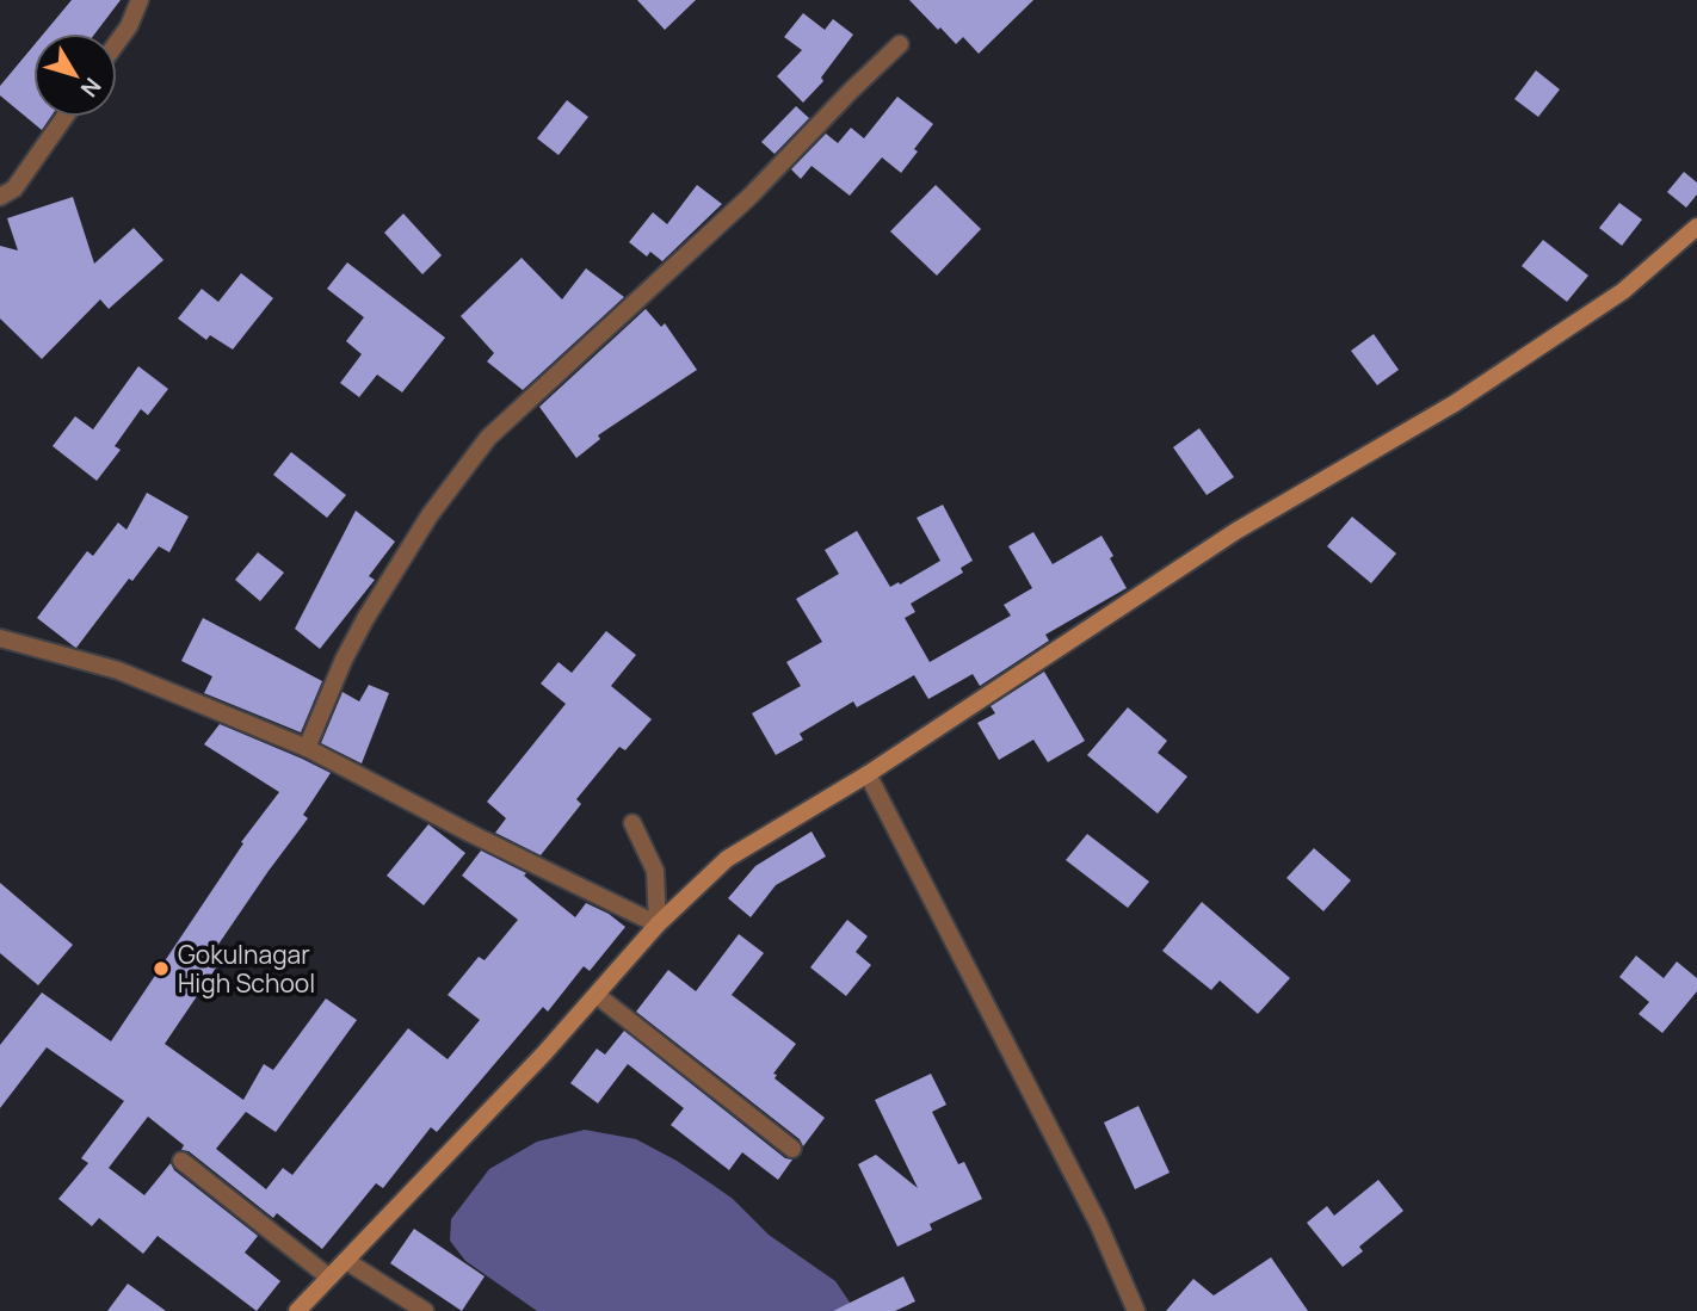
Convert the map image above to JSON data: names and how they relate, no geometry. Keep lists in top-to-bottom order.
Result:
{
  "places": ["Gokulnagar High School"],
  "north": "bottom right"
}
